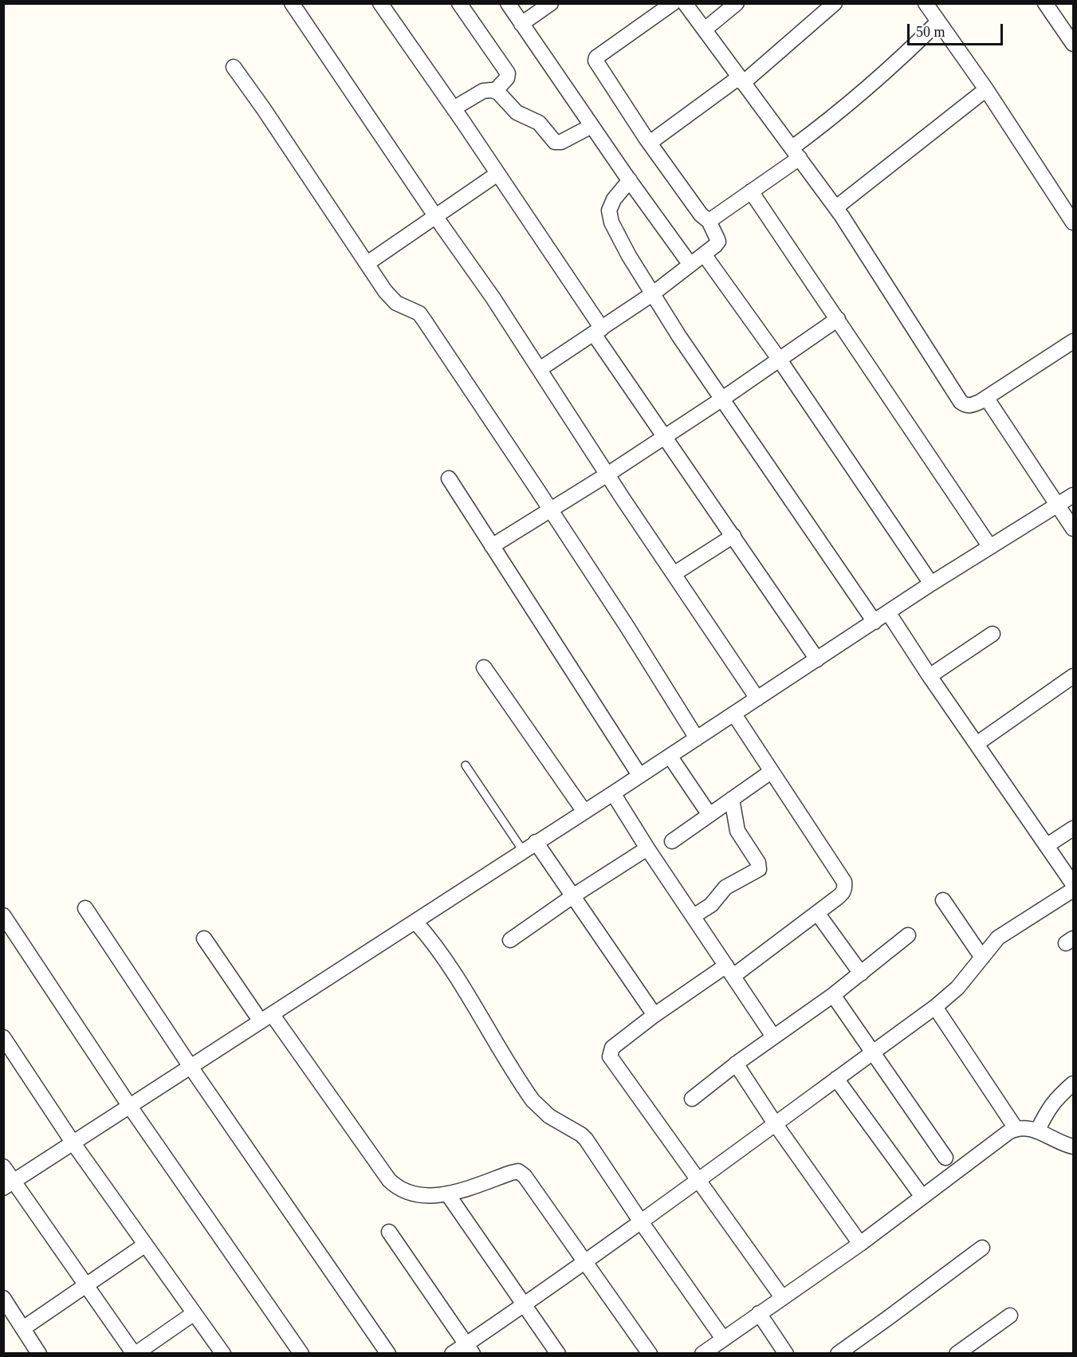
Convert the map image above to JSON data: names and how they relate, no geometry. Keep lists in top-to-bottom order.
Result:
{
  "scale_bar": "50 m"
}
